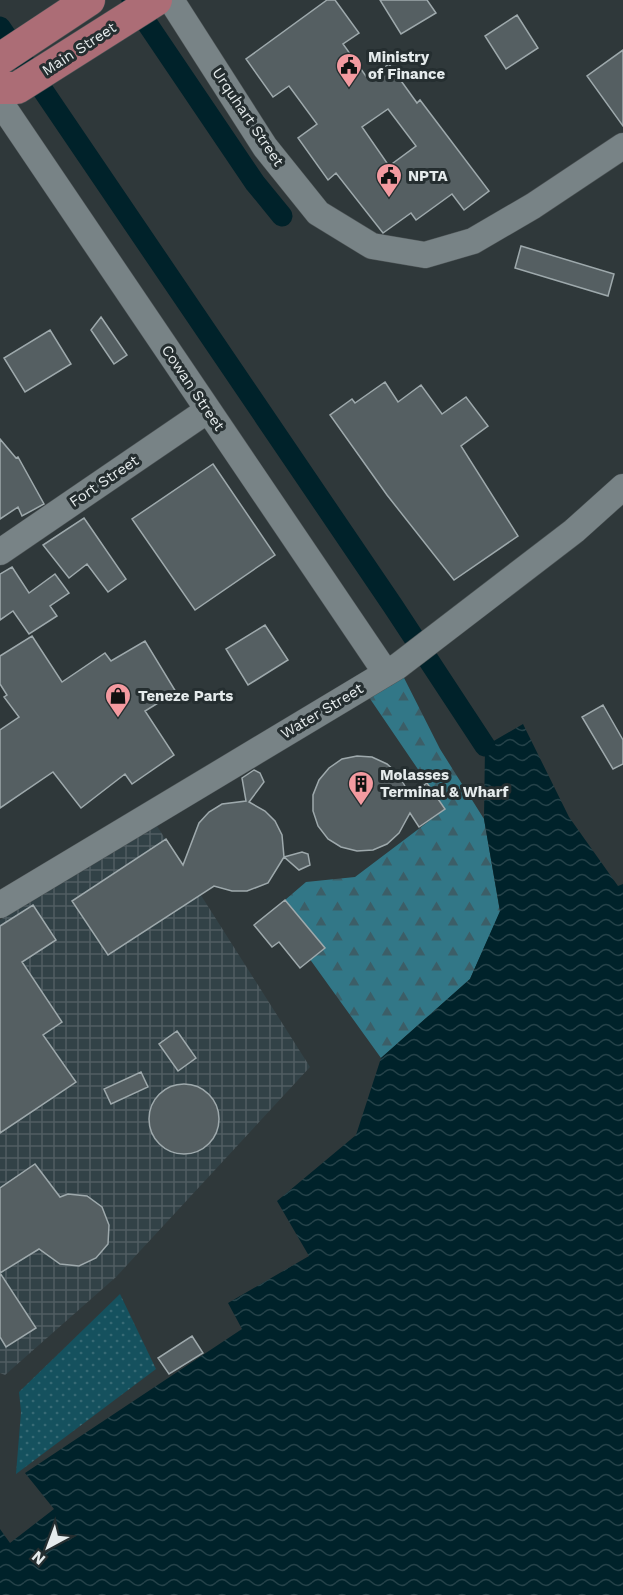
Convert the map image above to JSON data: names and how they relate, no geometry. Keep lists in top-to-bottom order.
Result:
{
  "streets": {
    "main road": ["Main Street"],
    "street": [
      "Urquhart Street",
      "Cowan Street",
      "Fort Street",
      "Water Street"
    ]
  },
  "crossings": [
    ["Main Street", "Urquhart Street"],
    ["Main Street", "Cowan Street"],
    ["Cowan Street", "Fort Street"],
    ["Cowan Street", "Water Street"]
  ],
  "places": {
    "public building": ["Ministry of Finance", "NPTA"],
    "shop": ["Teneze Parts"],
    "building": ["Molasses Terminal & Wharf"]
  },
  "north": "bottom left"
}
